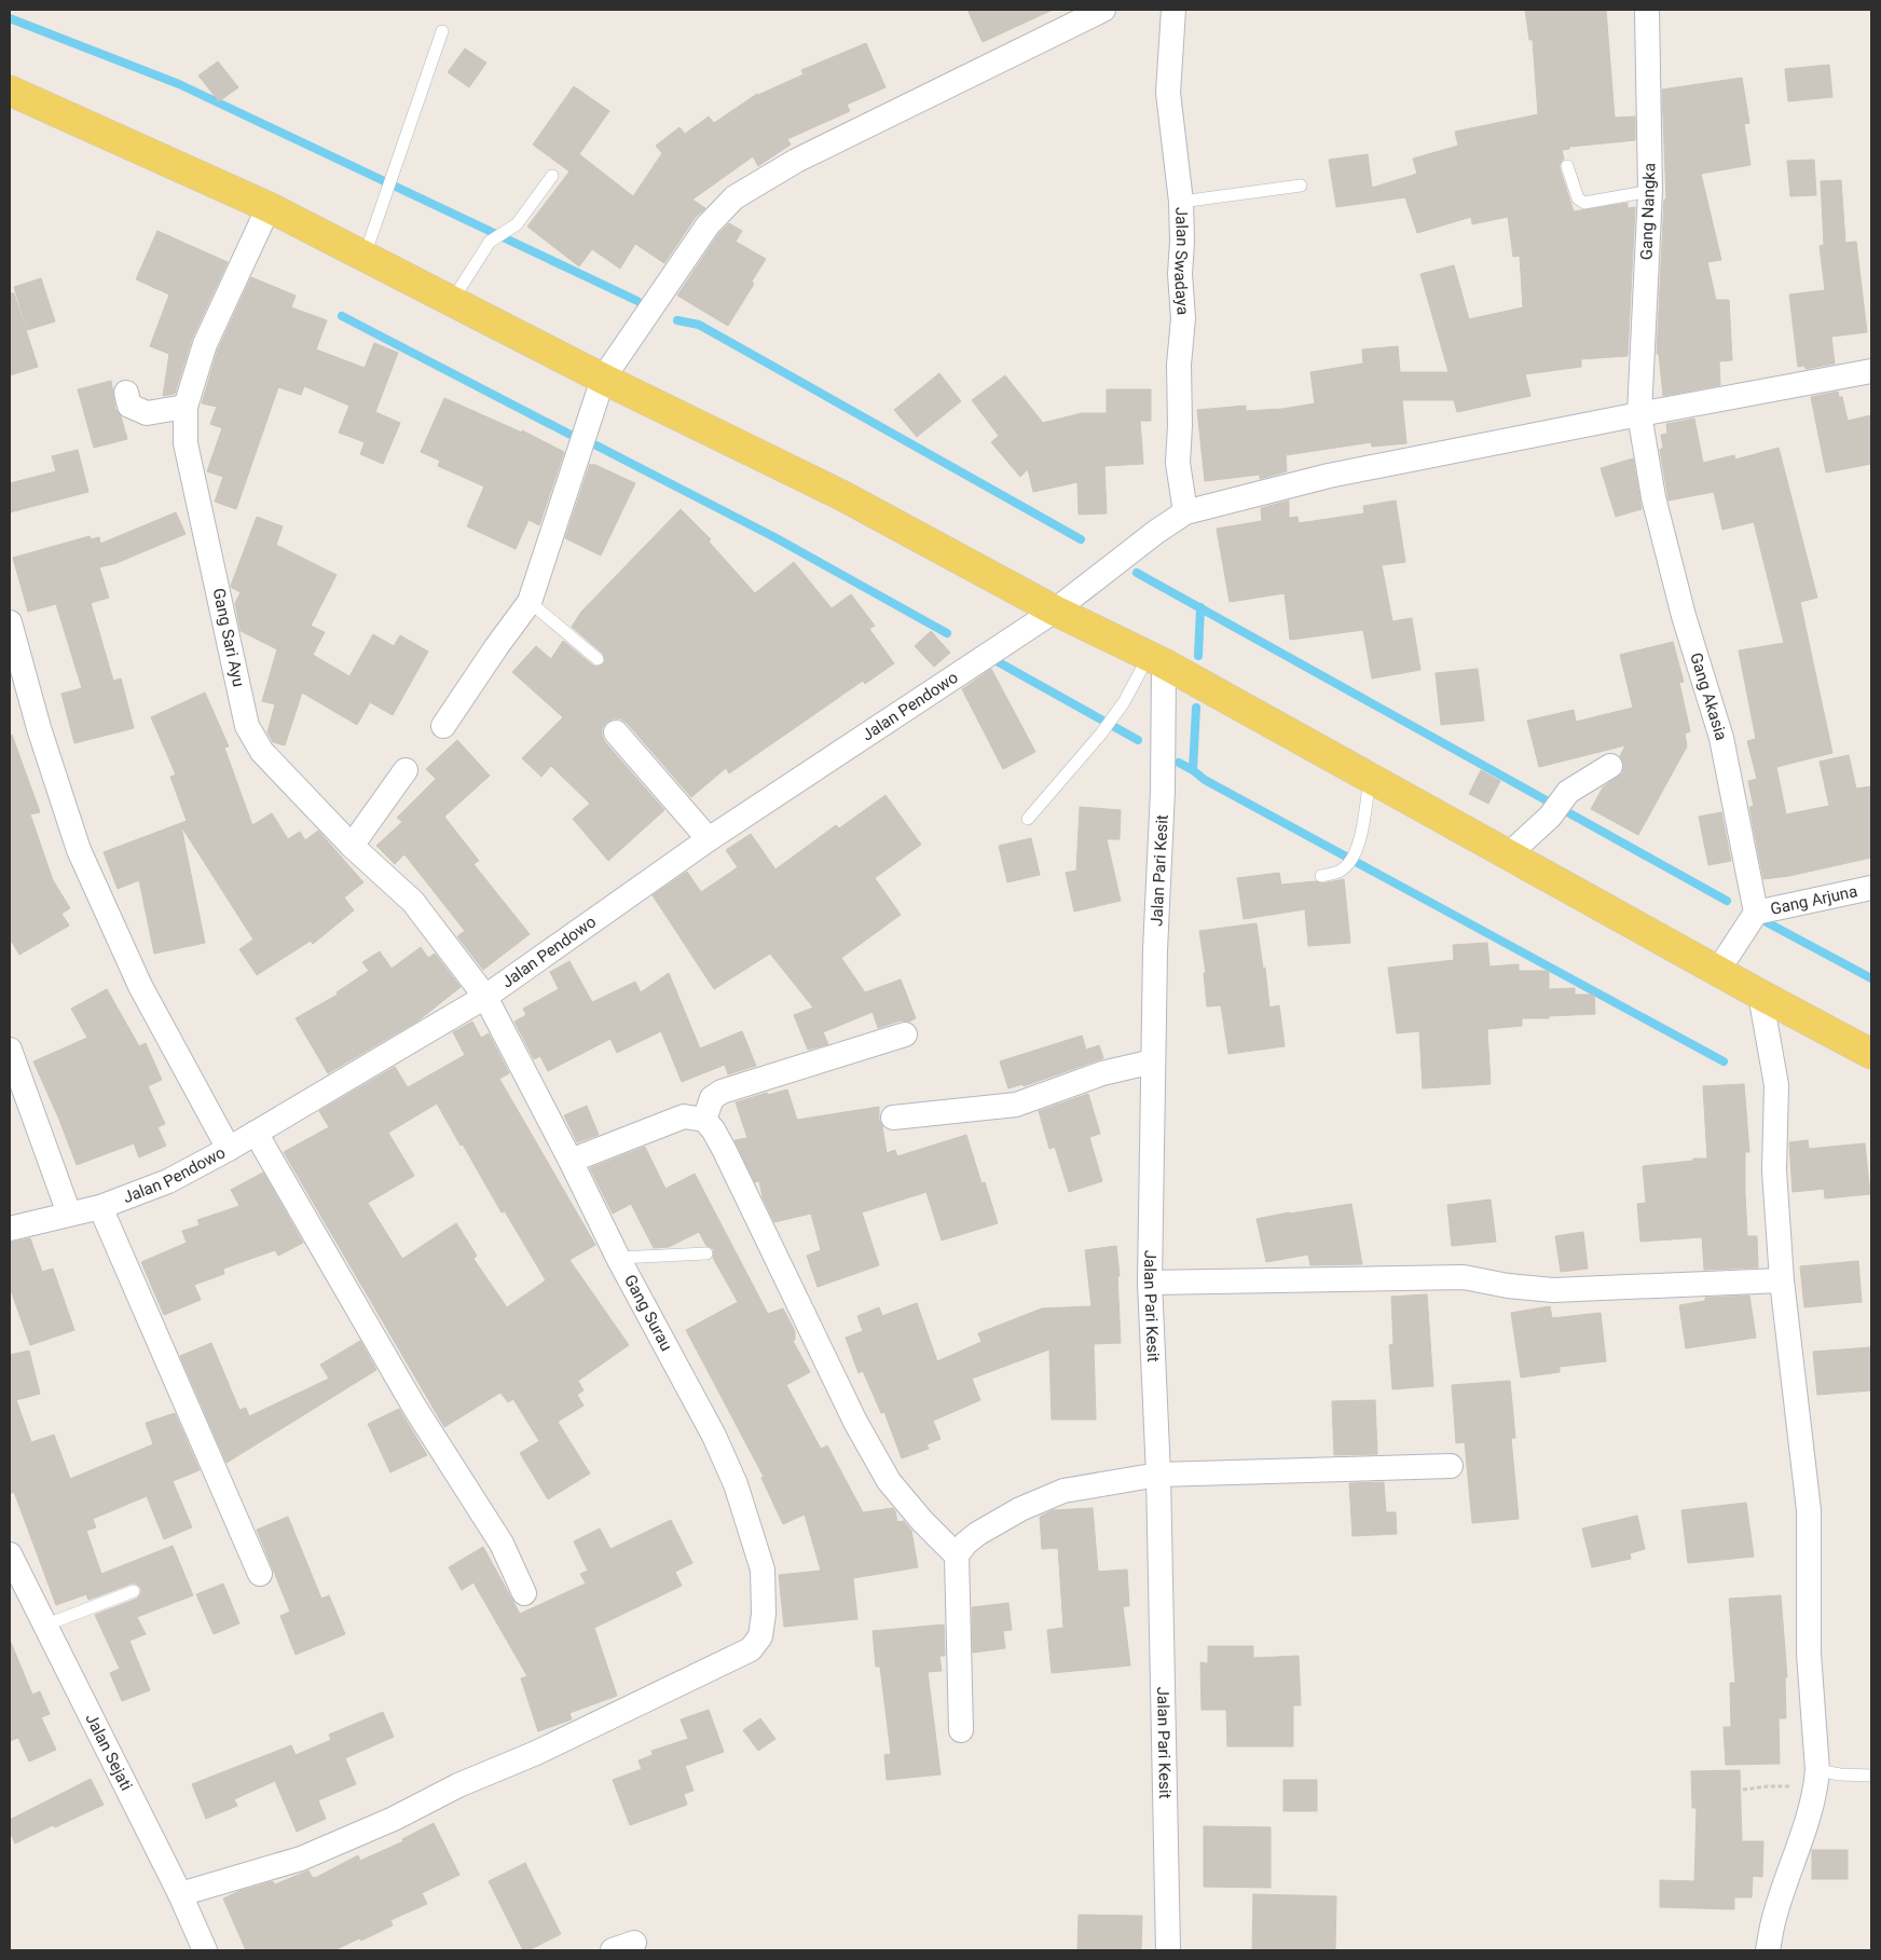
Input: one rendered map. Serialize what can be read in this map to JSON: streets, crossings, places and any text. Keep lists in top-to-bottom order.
{
  "streets": {
    "street": [
      "Gang Nangka",
      "Jalan Swadaya",
      "Gang Sari Ayu",
      "Gang Akasia",
      "Jalan Pendowo",
      "Jalan Pari Kesit",
      "Gang Arjuna",
      "Gang Surau",
      "Jalan Sejati"
    ]
  },
  "crossings": [
    ["Gang Nangka", "Gang Akasia"],
    ["Gang Nangka", "Jalan Pendowo"],
    ["Jalan Swadaya", "Jalan Pendowo"],
    ["Gang Sari Ayu", "Jalan Pendowo"],
    ["Gang Sari Ayu", "Gang Surau"],
    ["Gang Akasia", "Jalan Pendowo"],
    ["Gang Akasia", "Gang Arjuna"],
    ["Jalan Pendowo", "Gang Surau"],
    ["Gang Surau", "Jalan Sejati"]
  ]
}
